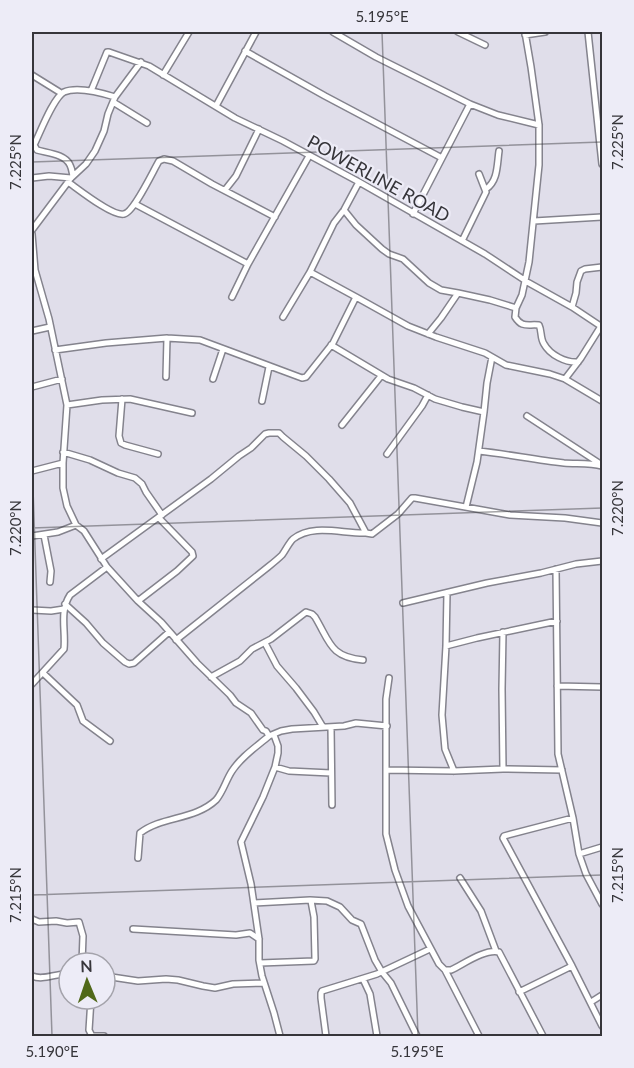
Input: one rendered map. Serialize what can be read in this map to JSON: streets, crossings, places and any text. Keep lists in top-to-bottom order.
{
  "streets": {
    "street": ["POWERLINE ROAD"]
  },
  "north": "top",
  "coordinates": [
    "5.195°E",
    "7.225°N",
    "7.220°N",
    "7.215°N",
    "5.190°E"
  ]
}
